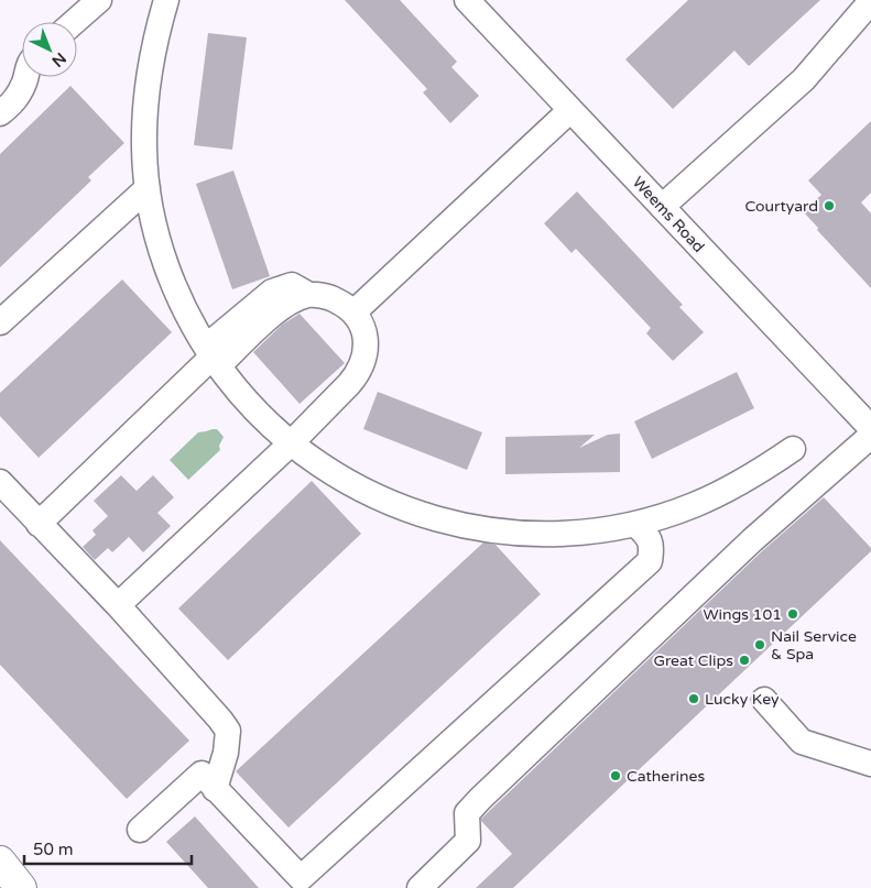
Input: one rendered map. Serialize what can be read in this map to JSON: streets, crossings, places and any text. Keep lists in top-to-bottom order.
{
  "streets": {
    "street": ["Weems Road"]
  },
  "places": [
    "Courtyard",
    "Wings 101",
    "Nail Service & Spa",
    "Great Clips",
    "Lucky Key",
    "Catherines"
  ],
  "scale_bar": "50 m",
  "north": "bottom right"
}
